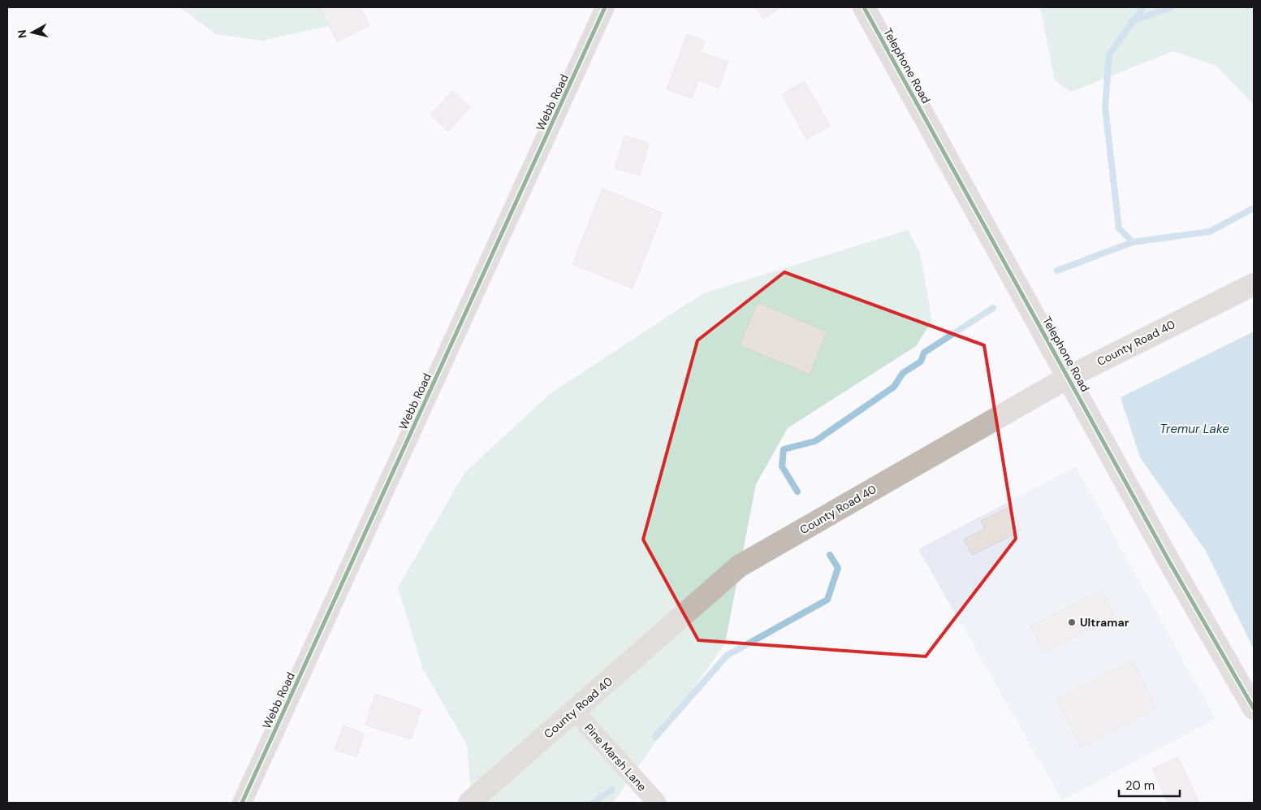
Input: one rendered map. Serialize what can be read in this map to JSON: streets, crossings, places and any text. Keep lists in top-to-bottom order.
{
  "streets": {
    "main road": ["County Road 40"],
    "street": ["Telephone Road", "Webb Road", "Pine Marsh Lane"]
  },
  "crossings": [
    ["Telephone Road", "County Road 40"],
    ["County Road 40", "Pine Marsh Lane"]
  ],
  "water": ["Tremur Lake"],
  "places": ["Ultramar"],
  "scale_bar": "20 m",
  "north": "left"
}
